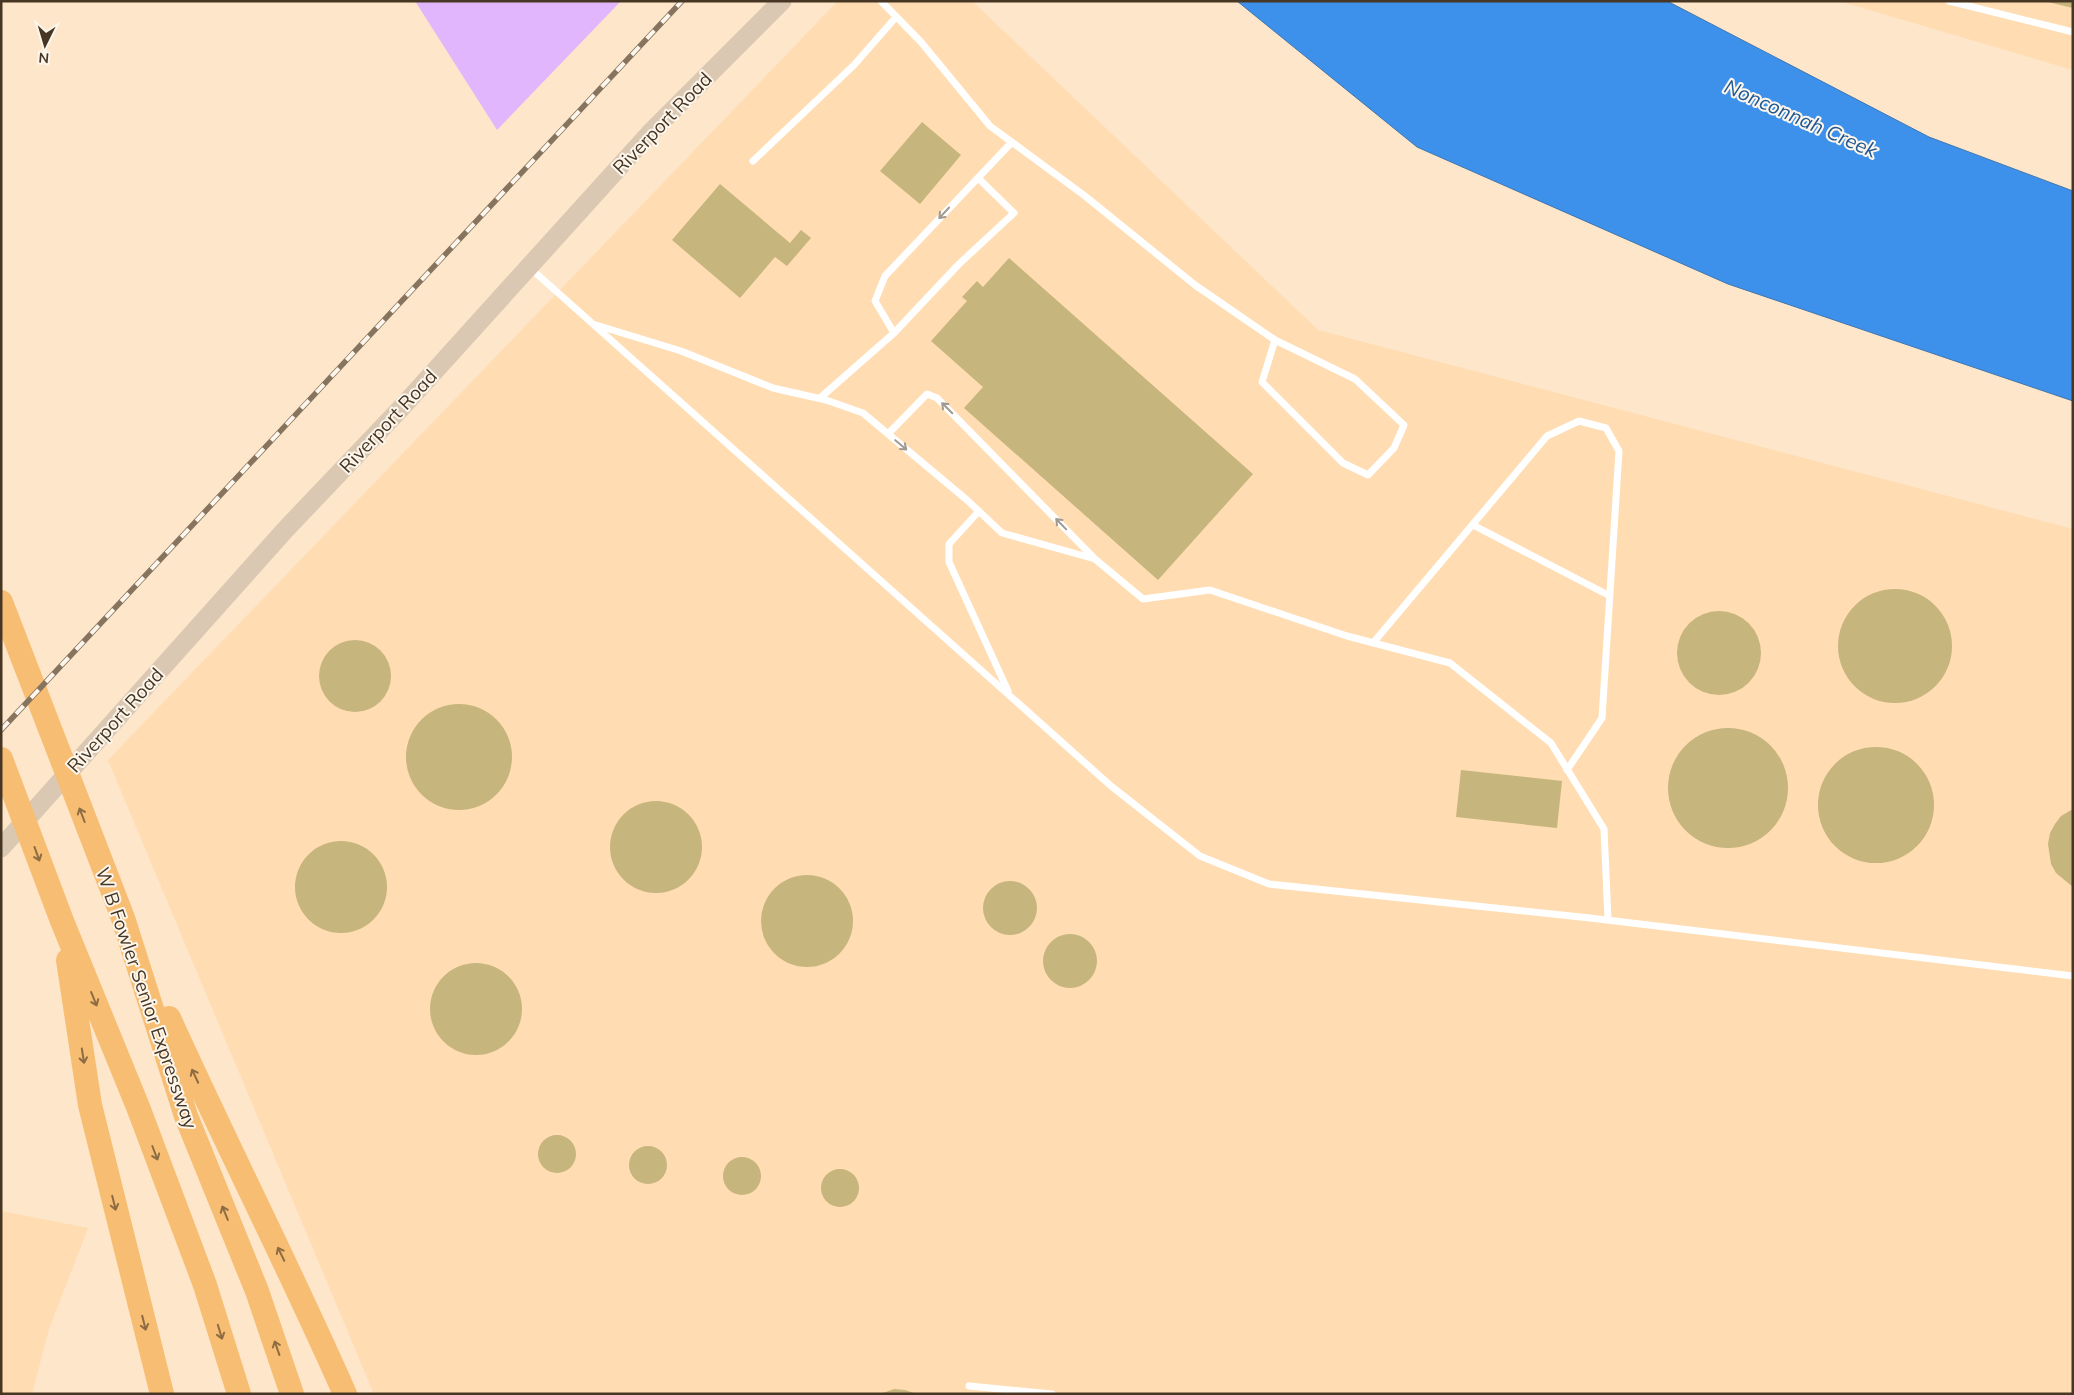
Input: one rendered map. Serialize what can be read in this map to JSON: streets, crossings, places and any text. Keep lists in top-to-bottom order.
{
  "streets": {
    "highway": ["W B Fowler Senior Expressway"],
    "main road": ["Riverport Road"]
  },
  "water": ["Nonconnah Creek"],
  "north": "bottom"
}
